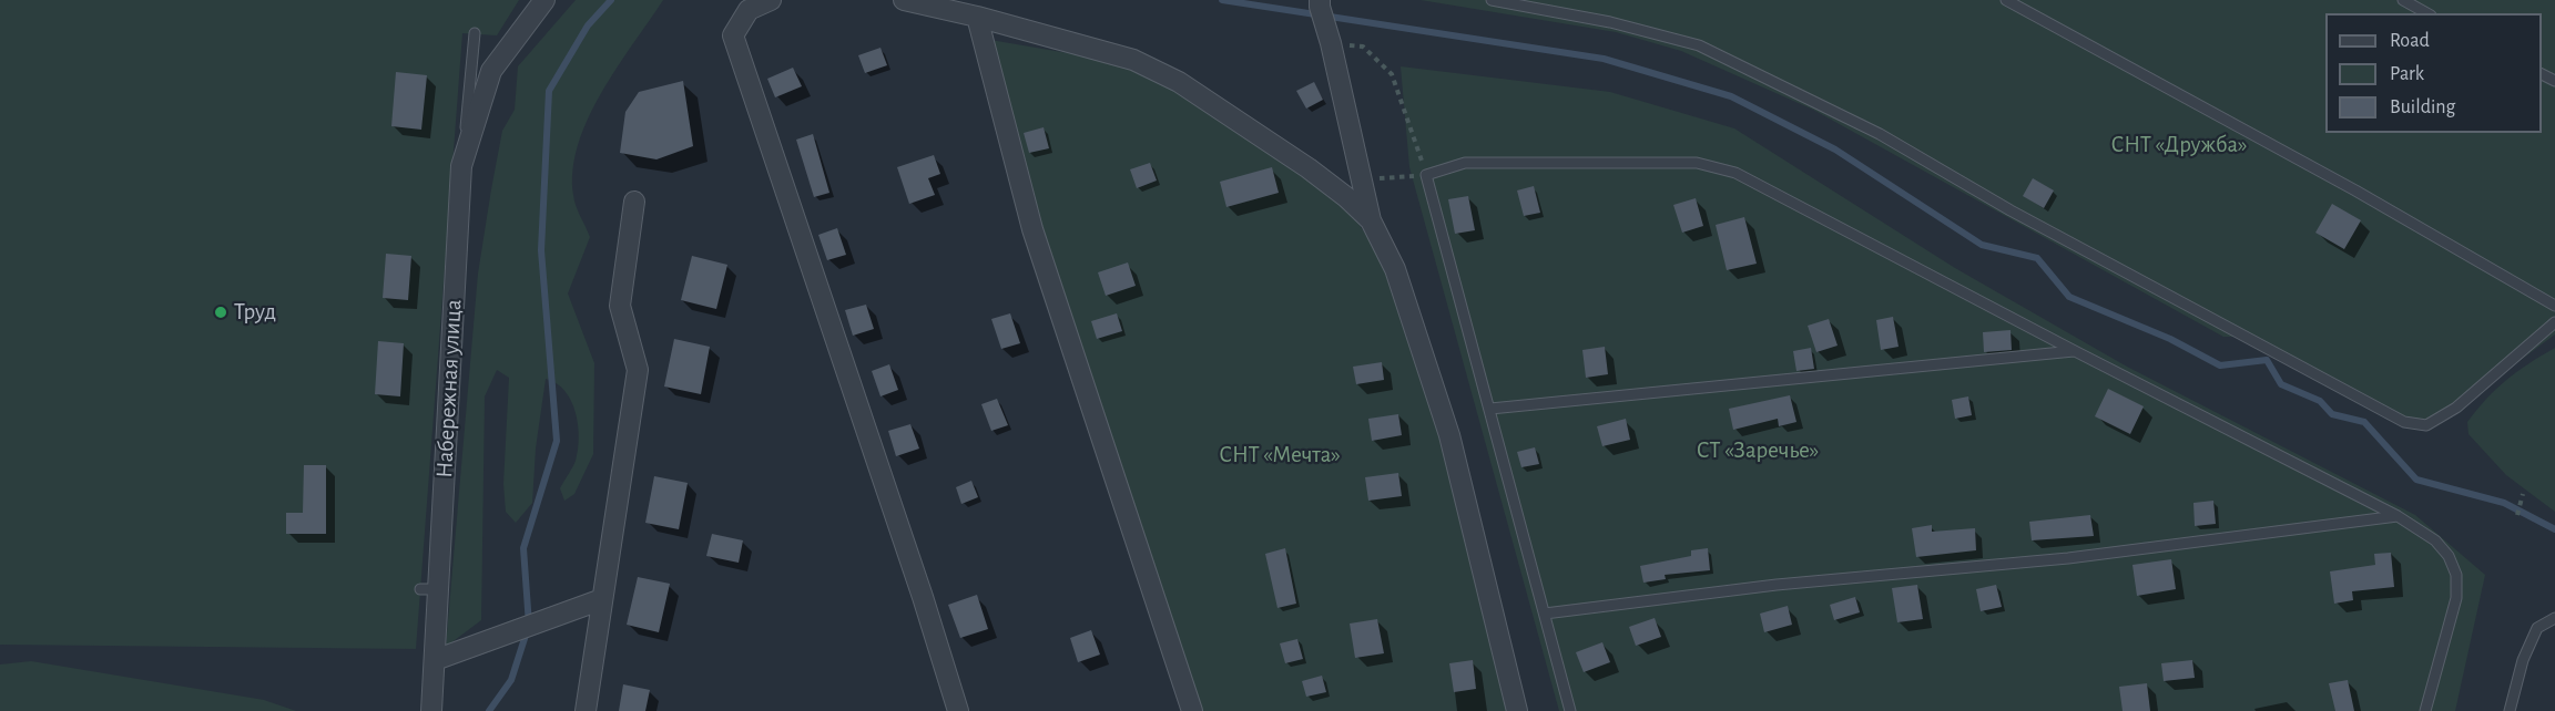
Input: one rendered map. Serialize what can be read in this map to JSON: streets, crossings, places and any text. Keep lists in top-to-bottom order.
{
  "streets": {
    "street": ["Набережная улица"]
  },
  "parks": ["СНТ «Дружба»", "СТ «Заречье»", "СНТ «Мечта»"],
  "places": ["Труд"],
  "legend": ["Road", "Park", "Building"]
}
